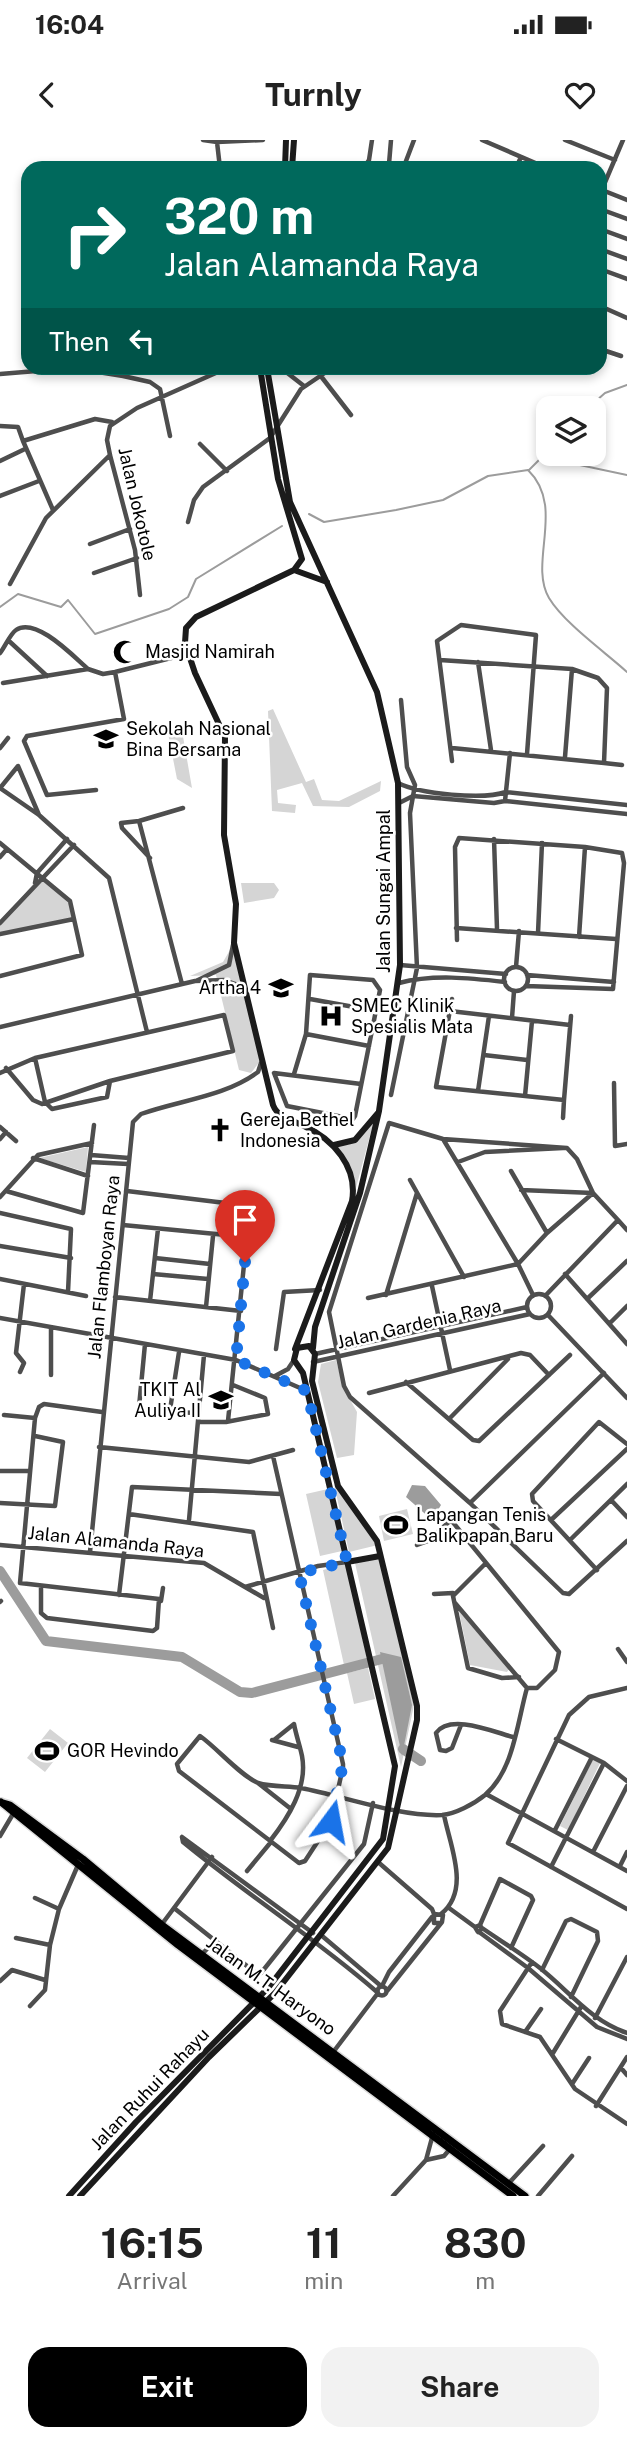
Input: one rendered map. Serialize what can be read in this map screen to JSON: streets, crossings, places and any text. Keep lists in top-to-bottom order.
{
  "streets": {
    "main road": ["Jalan Sungai Ampal", "Jalan M.T. Haryono", "Jalan Ruhui Rahayu"],
    "street": [
      "Jalan Jokotole",
      "Jalan Flamboyan Raya",
      "Jalan Gardenia Raya",
      "Jalan Alamanda Raya"
    ]
  },
  "crossings": [
    ["Jalan Sungai Ampal", "Jalan Gardenia Raya"],
    ["Jalan Flamboyan Raya", "Jalan Alamanda Raya"],
    ["Jalan M.T. Haryono", "Jalan Ruhui Rahayu"]
  ],
  "places": {
    "mosque": ["Masjid Namirah"],
    "school or university": ["Sekolah Nasional Bina Bersama", "Artha 4", "TKIT Al Auliya II"],
    "hospital": ["SMEC Klinik Spesialis Mata"],
    "church": ["Gereja Bethel Indonesia"],
    "sports": ["Lapangan Tenis Balikpapan Baru", "GOR Hevindo"]
  },
  "page": {
    "status": "16:04",
    "header": "Turnly",
    "turn": ["320 m", "Jalan Alamanda Raya"],
    "then": "Then",
    "eta": [
      "16:15",
      "Arrival",
      "11",
      "min",
      "830",
      "m"
    ],
    "buttons": ["Exit", "Share"]
  }
}
